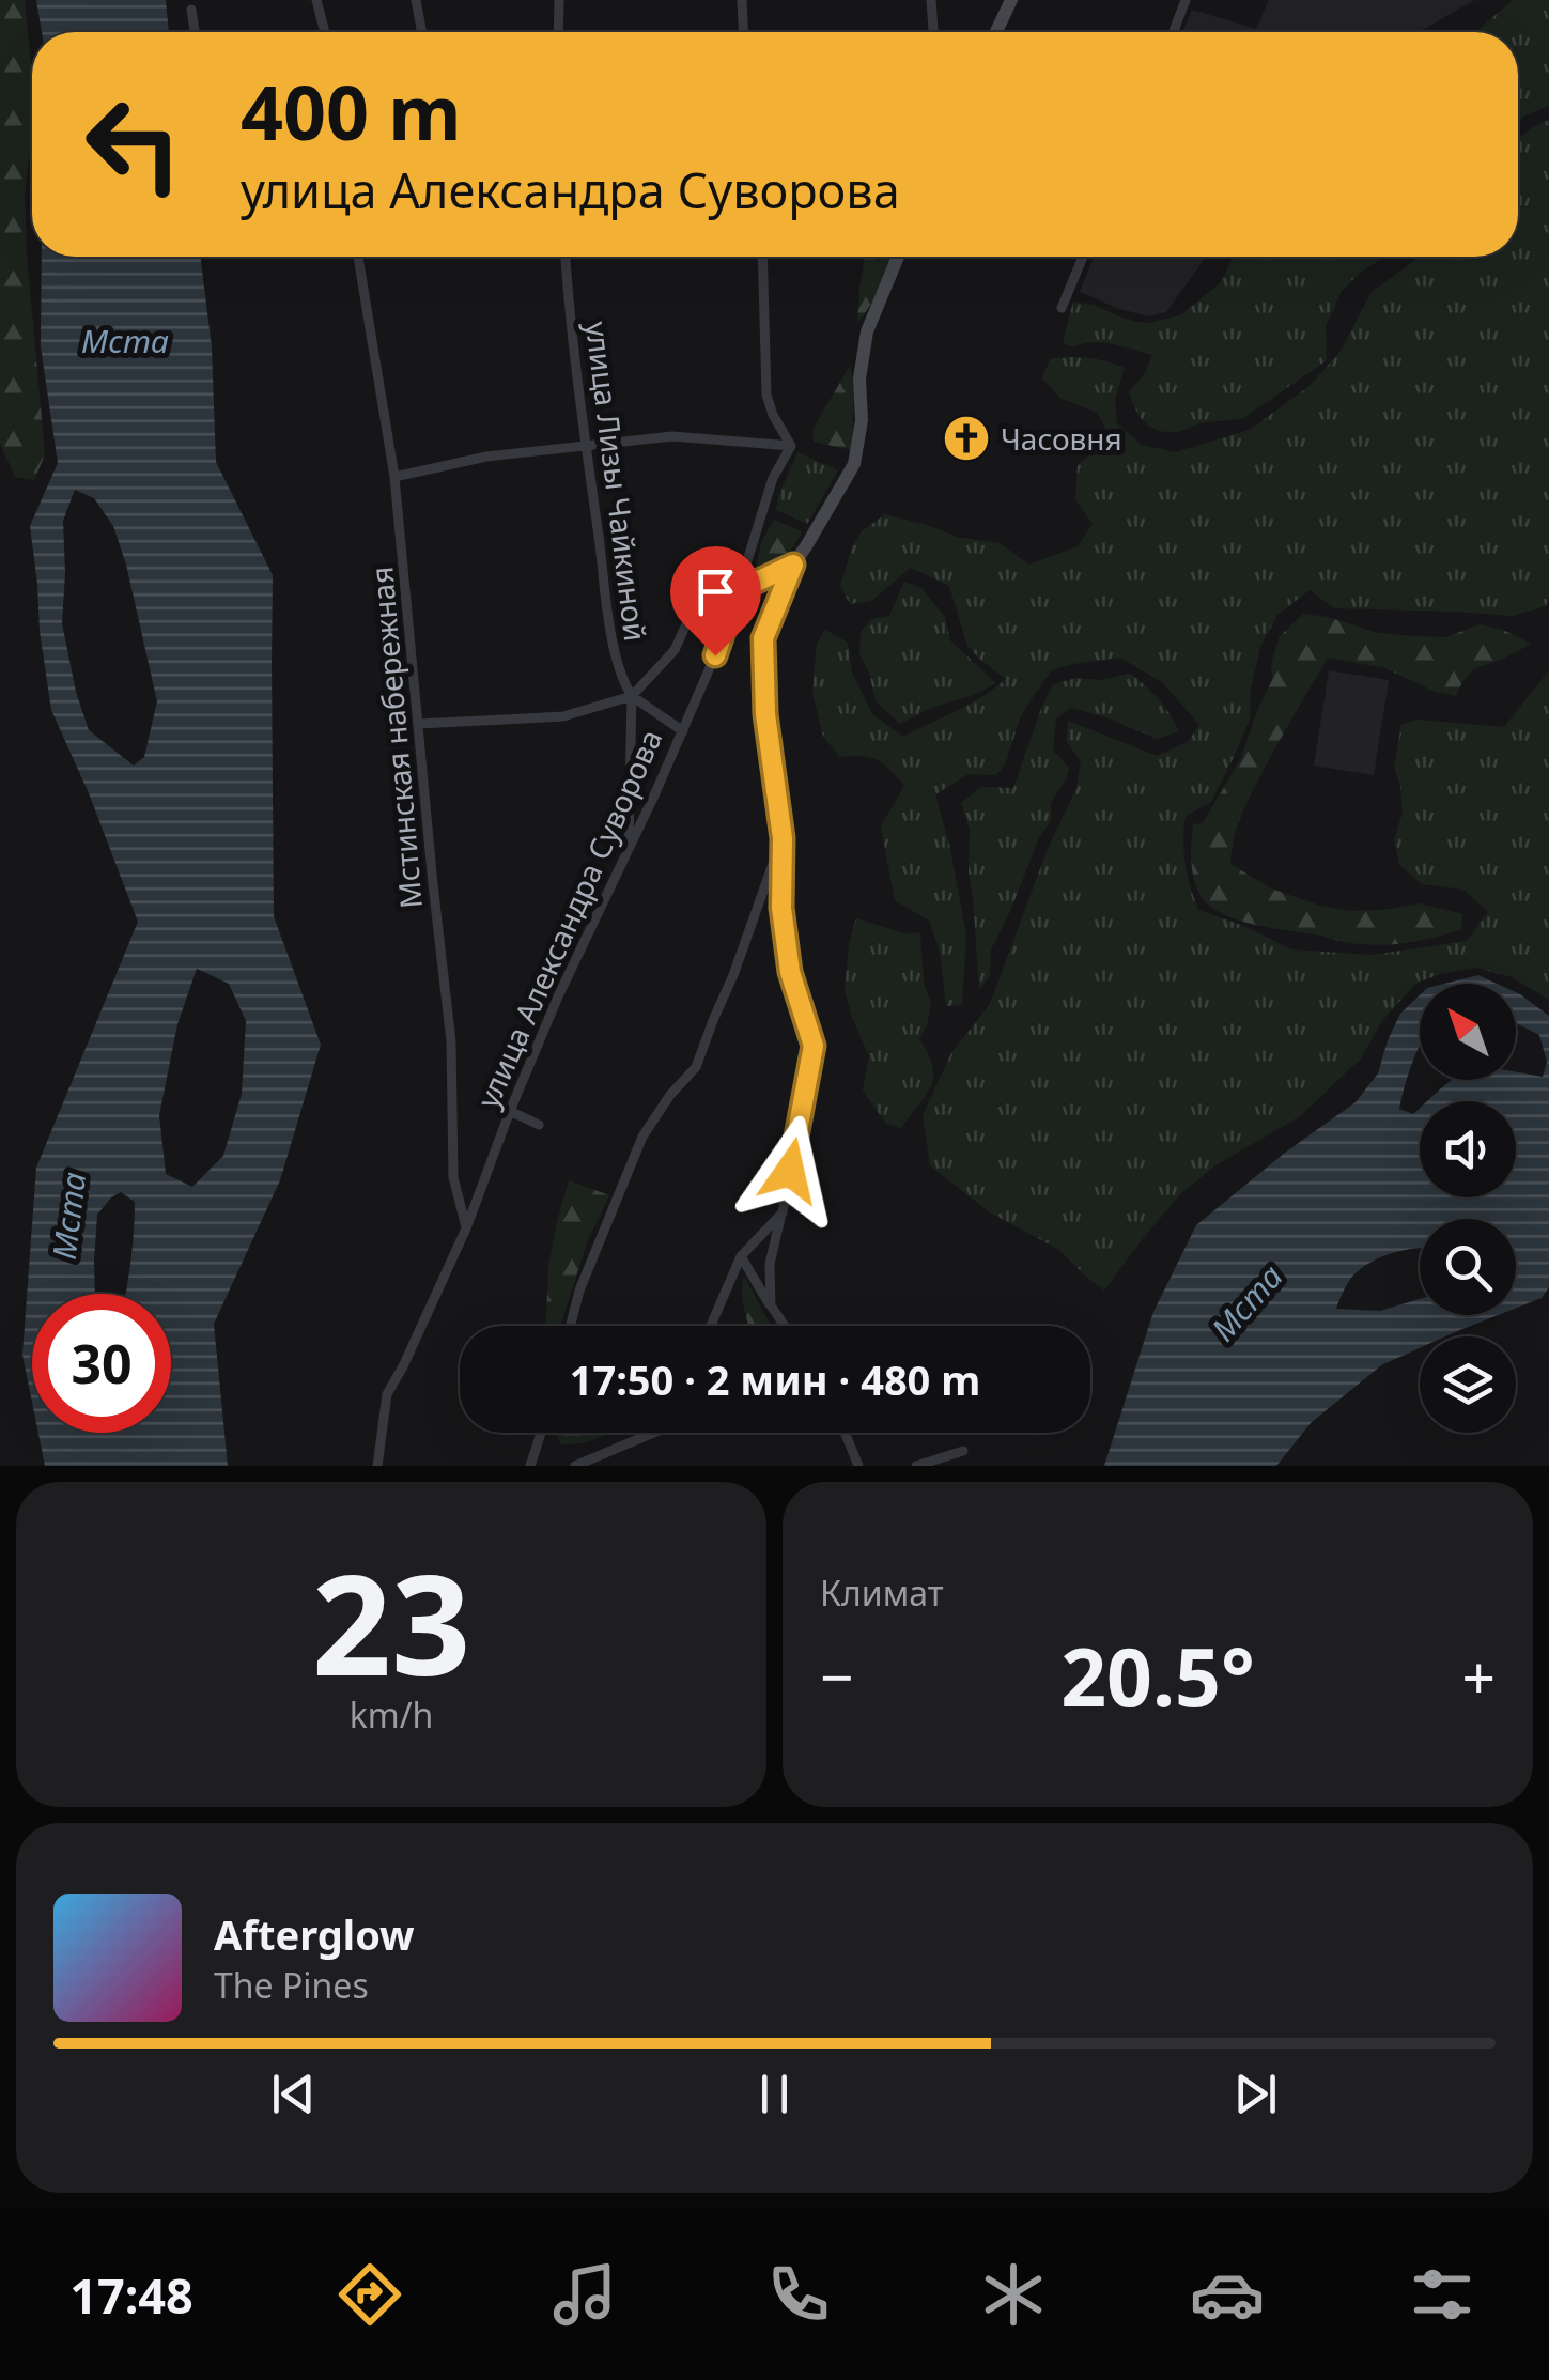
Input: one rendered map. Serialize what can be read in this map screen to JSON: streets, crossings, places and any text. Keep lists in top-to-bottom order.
{
  "streets": {
    "street": ["улица Лизы Чайкиной", "Мстинская набережная", "улица Александра Суворова"]
  },
  "crossings": [
    ["улица Лизы Чайкиной", "улица Александра Суворова"],
    ["Мстинская набережная", "улица Александра Суворова"]
  ],
  "water": ["Мста"],
  "places": {
    "church": ["Часовня"]
  },
  "north": "top left",
  "page": {
    "turn": ["400 m", "улица Александра Суворова"],
    "limit": "30",
    "trip": "17:50 · 2 мин · 480 m",
    "tile": [
      ["23", "km/h"],
      "Климат"
    ],
    "heat": ["−", "20.5°", "+"],
    "song": ["Afterglow", "The Pines"],
    "tabs": "17:48"
  }
}
